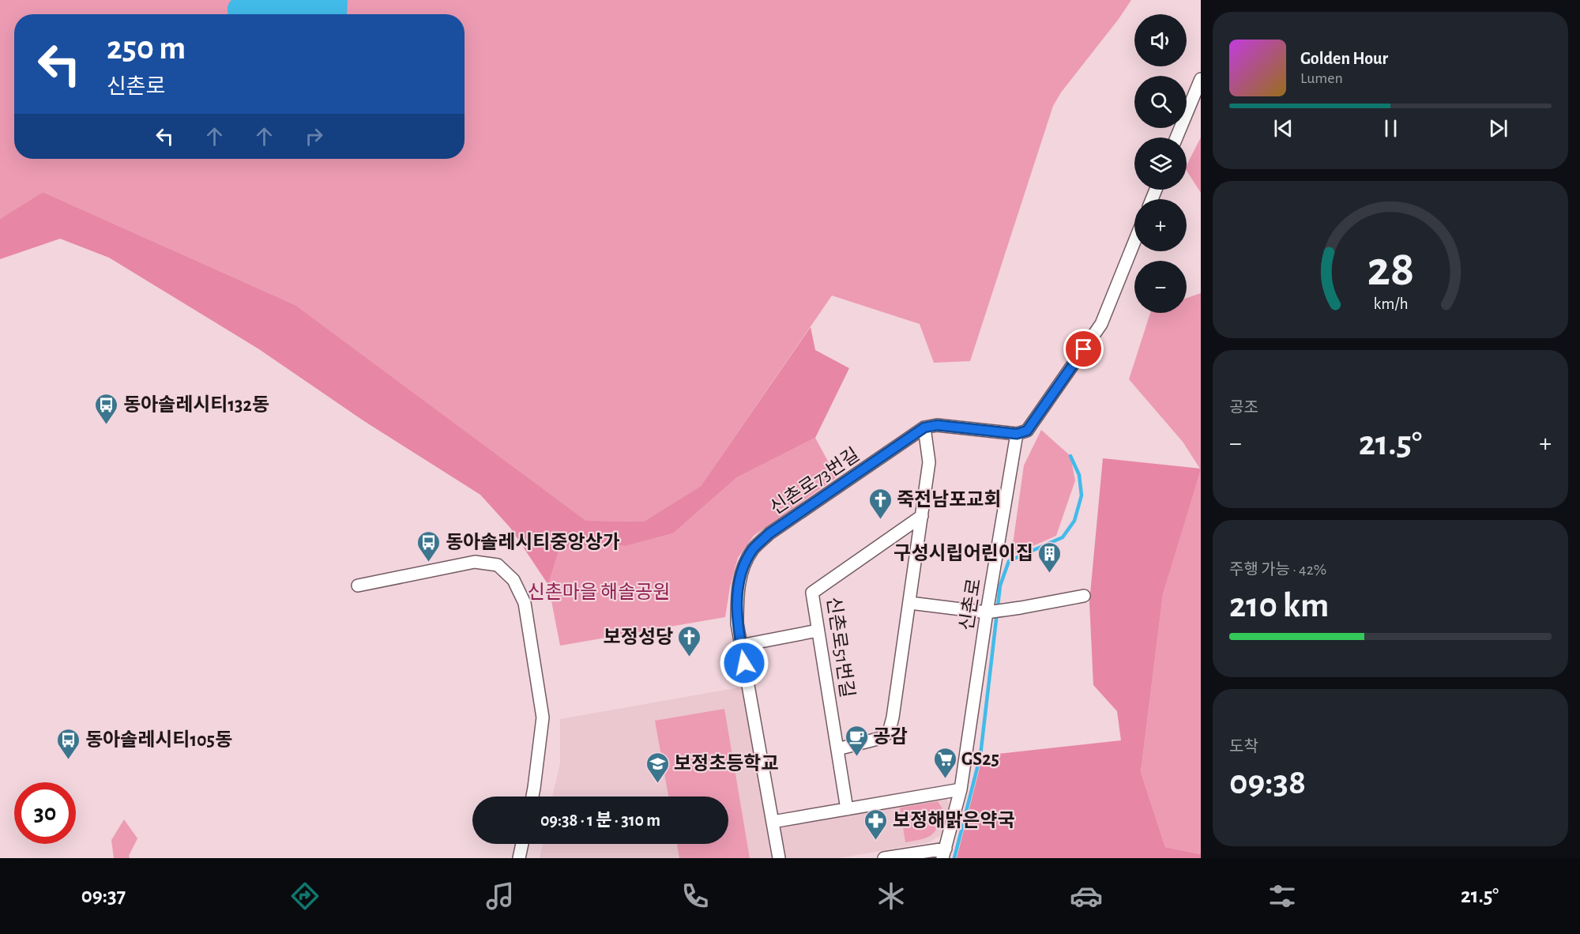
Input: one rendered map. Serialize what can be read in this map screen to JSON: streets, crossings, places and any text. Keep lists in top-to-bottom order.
{
  "streets": {
    "street": ["신촌로73번길", "신촌로", "신촌로51번길"]
  },
  "parks": ["신촌마을 해솔공원"],
  "places": {
    "bus stop": ["동아솔레시티132동", "동아솔레시티중앙상가", "동아솔레시티105동"],
    "church": ["죽전남포교회", "보정성당"],
    "building": ["구성시립어린이집"],
    "cafe": ["공감"],
    "supermarket": ["GS25"],
    "school or university": ["보정초등학교"],
    "pharmacy": ["보정해맑은약국"]
  },
  "page": {
    "map_buttons": ["+", "−"],
    "turn": ["250 m", "신촌로"],
    "song": ["Golden Hour", "Lumen"],
    "tile": [
      "공조",
      ["주행 가능 · 42%", "210 km"],
      ["도착", "09:38"]
    ],
    "heat": ["−", "21.5°", "+"],
    "limit": "30",
    "trip": "09:38 · 1 분 · 310 m",
    "tabs": ["09:37", "21.5°"],
    "gauge": ["28", "km/h"]
  }
}
